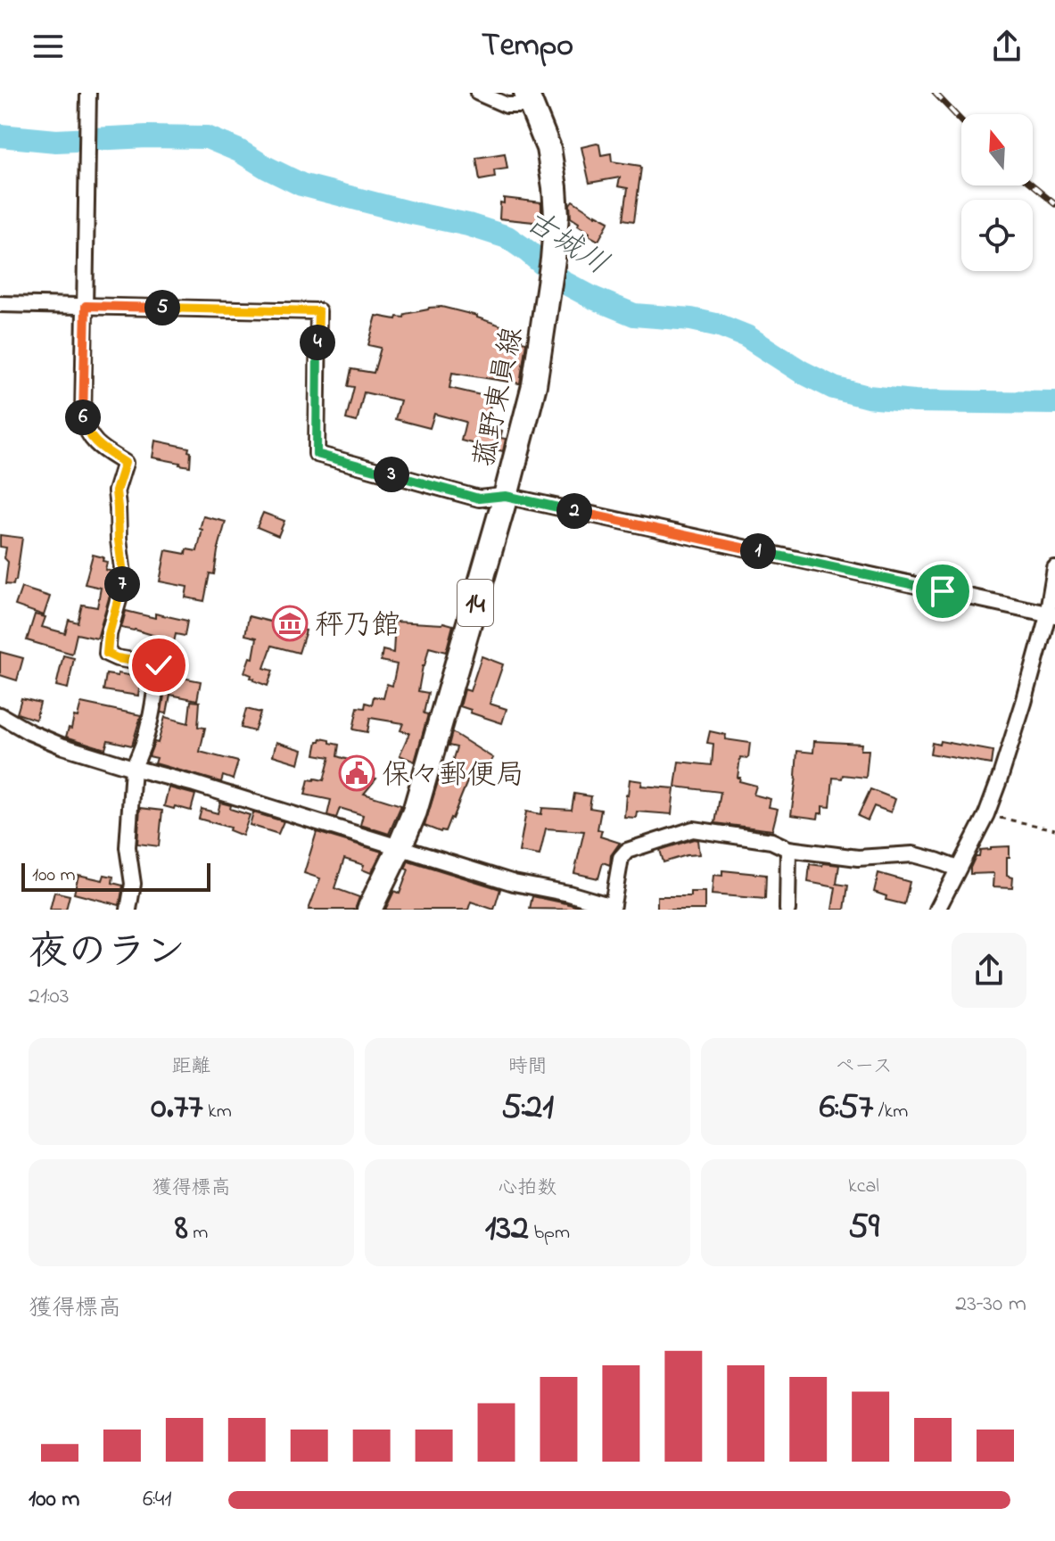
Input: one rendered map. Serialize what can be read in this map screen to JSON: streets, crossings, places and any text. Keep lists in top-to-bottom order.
{
  "streets": {
    "main road": ["菰野東員線", "14"]
  },
  "water": ["古城川"],
  "places": {
    "museum": ["秤乃館"],
    "public building": ["保々郵便局"]
  },
  "scale_bar": "100 m",
  "north": "top",
  "page": {
    "header": "Tempo",
    "pins": [
      "5",
      "4",
      "6",
      "3",
      "2",
      "1",
      "7"
    ],
    "scale": "100 m",
    "heading": ["夜のラン", "21:03"],
    "stats": [
      ["距離", "0.77 km"],
      ["時間", "5:21"],
      ["ペース", "6:57 /km"],
      ["獲得標高", "8 m"],
      ["心拍数", "132 bpm"],
      ["kcal", "59"]
    ],
    "chart": ["獲得標高", "23–30 m"],
    "list": [
      {
        "name": "100 m",
        "note": "6:41"
      }
    ]
  }
}
